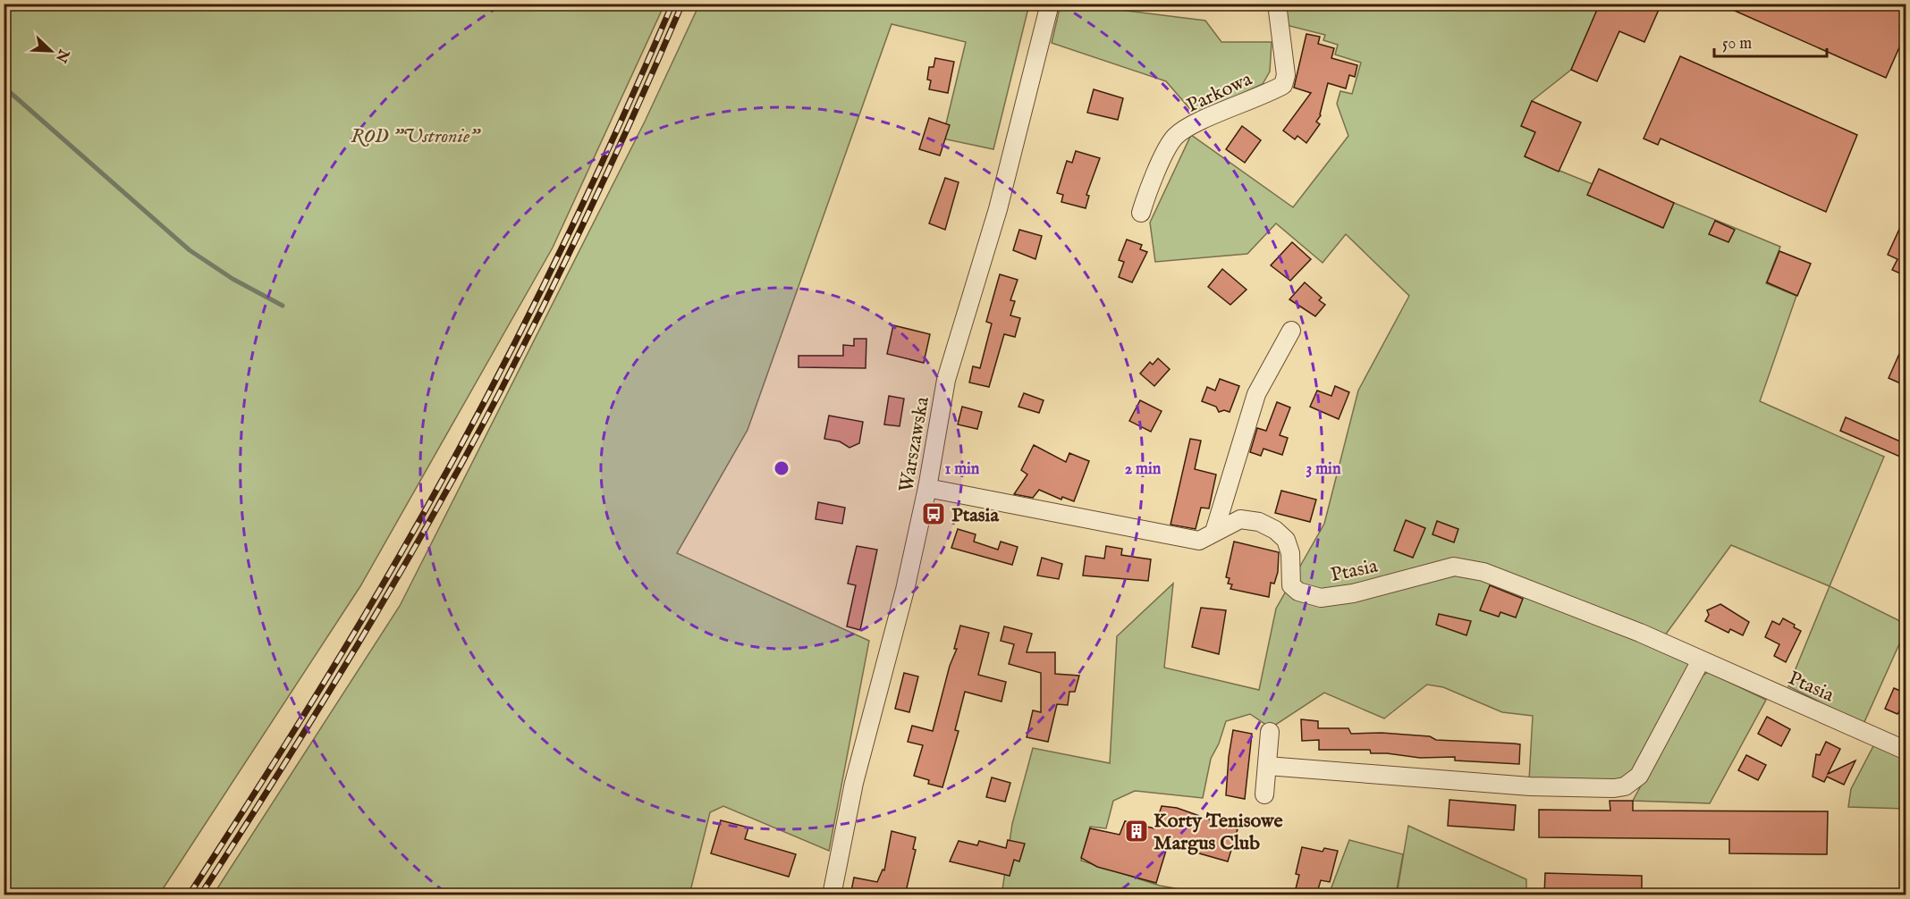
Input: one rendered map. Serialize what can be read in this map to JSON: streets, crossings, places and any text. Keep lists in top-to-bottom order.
{
  "streets": {
    "street": ["Parkowa", "Warszawska", "Ptasia"]
  },
  "crossings": [
    ["Warszawska", "Ptasia"]
  ],
  "parks": ["ROD \"Ustronie\""],
  "places": {
    "bus stop": ["Ptasia"],
    "building": ["Korty Tenisowe Margus Club"]
  },
  "scale_bar": "50 m",
  "north": "bottom right",
  "rings": ["1 min", "2 min", "3 min"]
}
